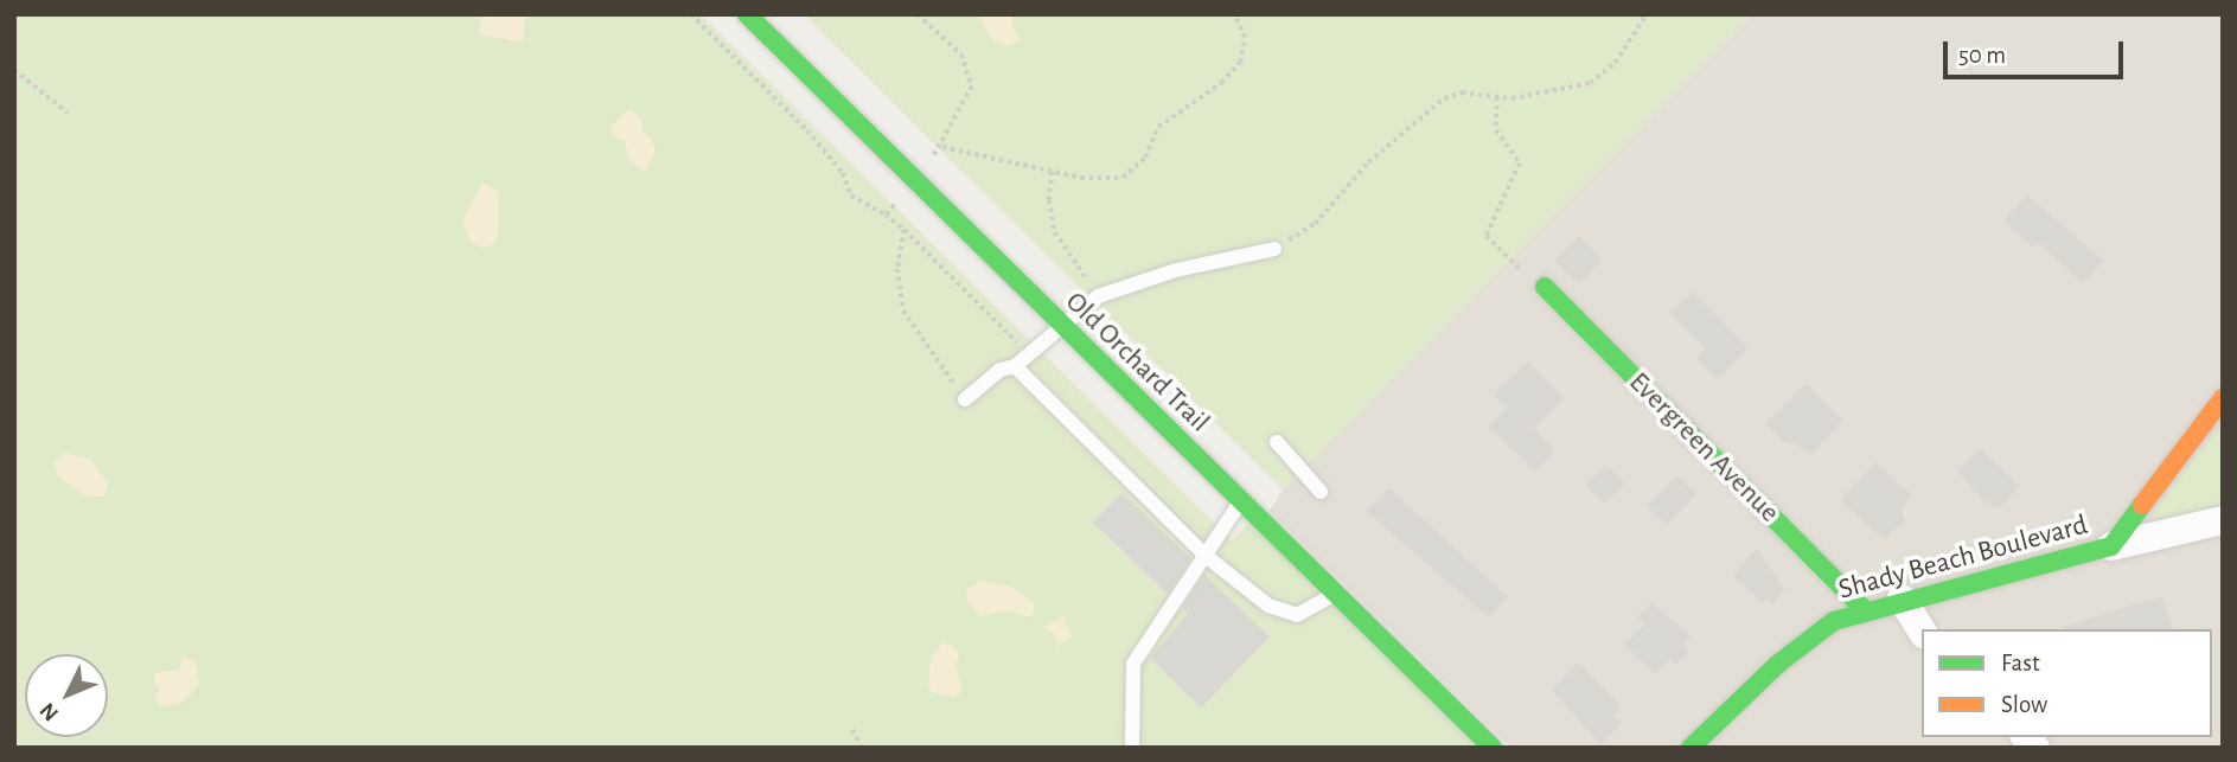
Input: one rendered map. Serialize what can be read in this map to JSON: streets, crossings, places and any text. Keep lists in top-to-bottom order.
{
  "streets": {
    "street": ["Old Orchard Trail", "Evergreen Avenue", "Shady Beach Boulevard"]
  },
  "crossings": [
    ["Evergreen Avenue", "Shady Beach Boulevard"]
  ],
  "legend": ["Fast", "Slow"],
  "scale_bar": "50 m",
  "north": "bottom left"
}
